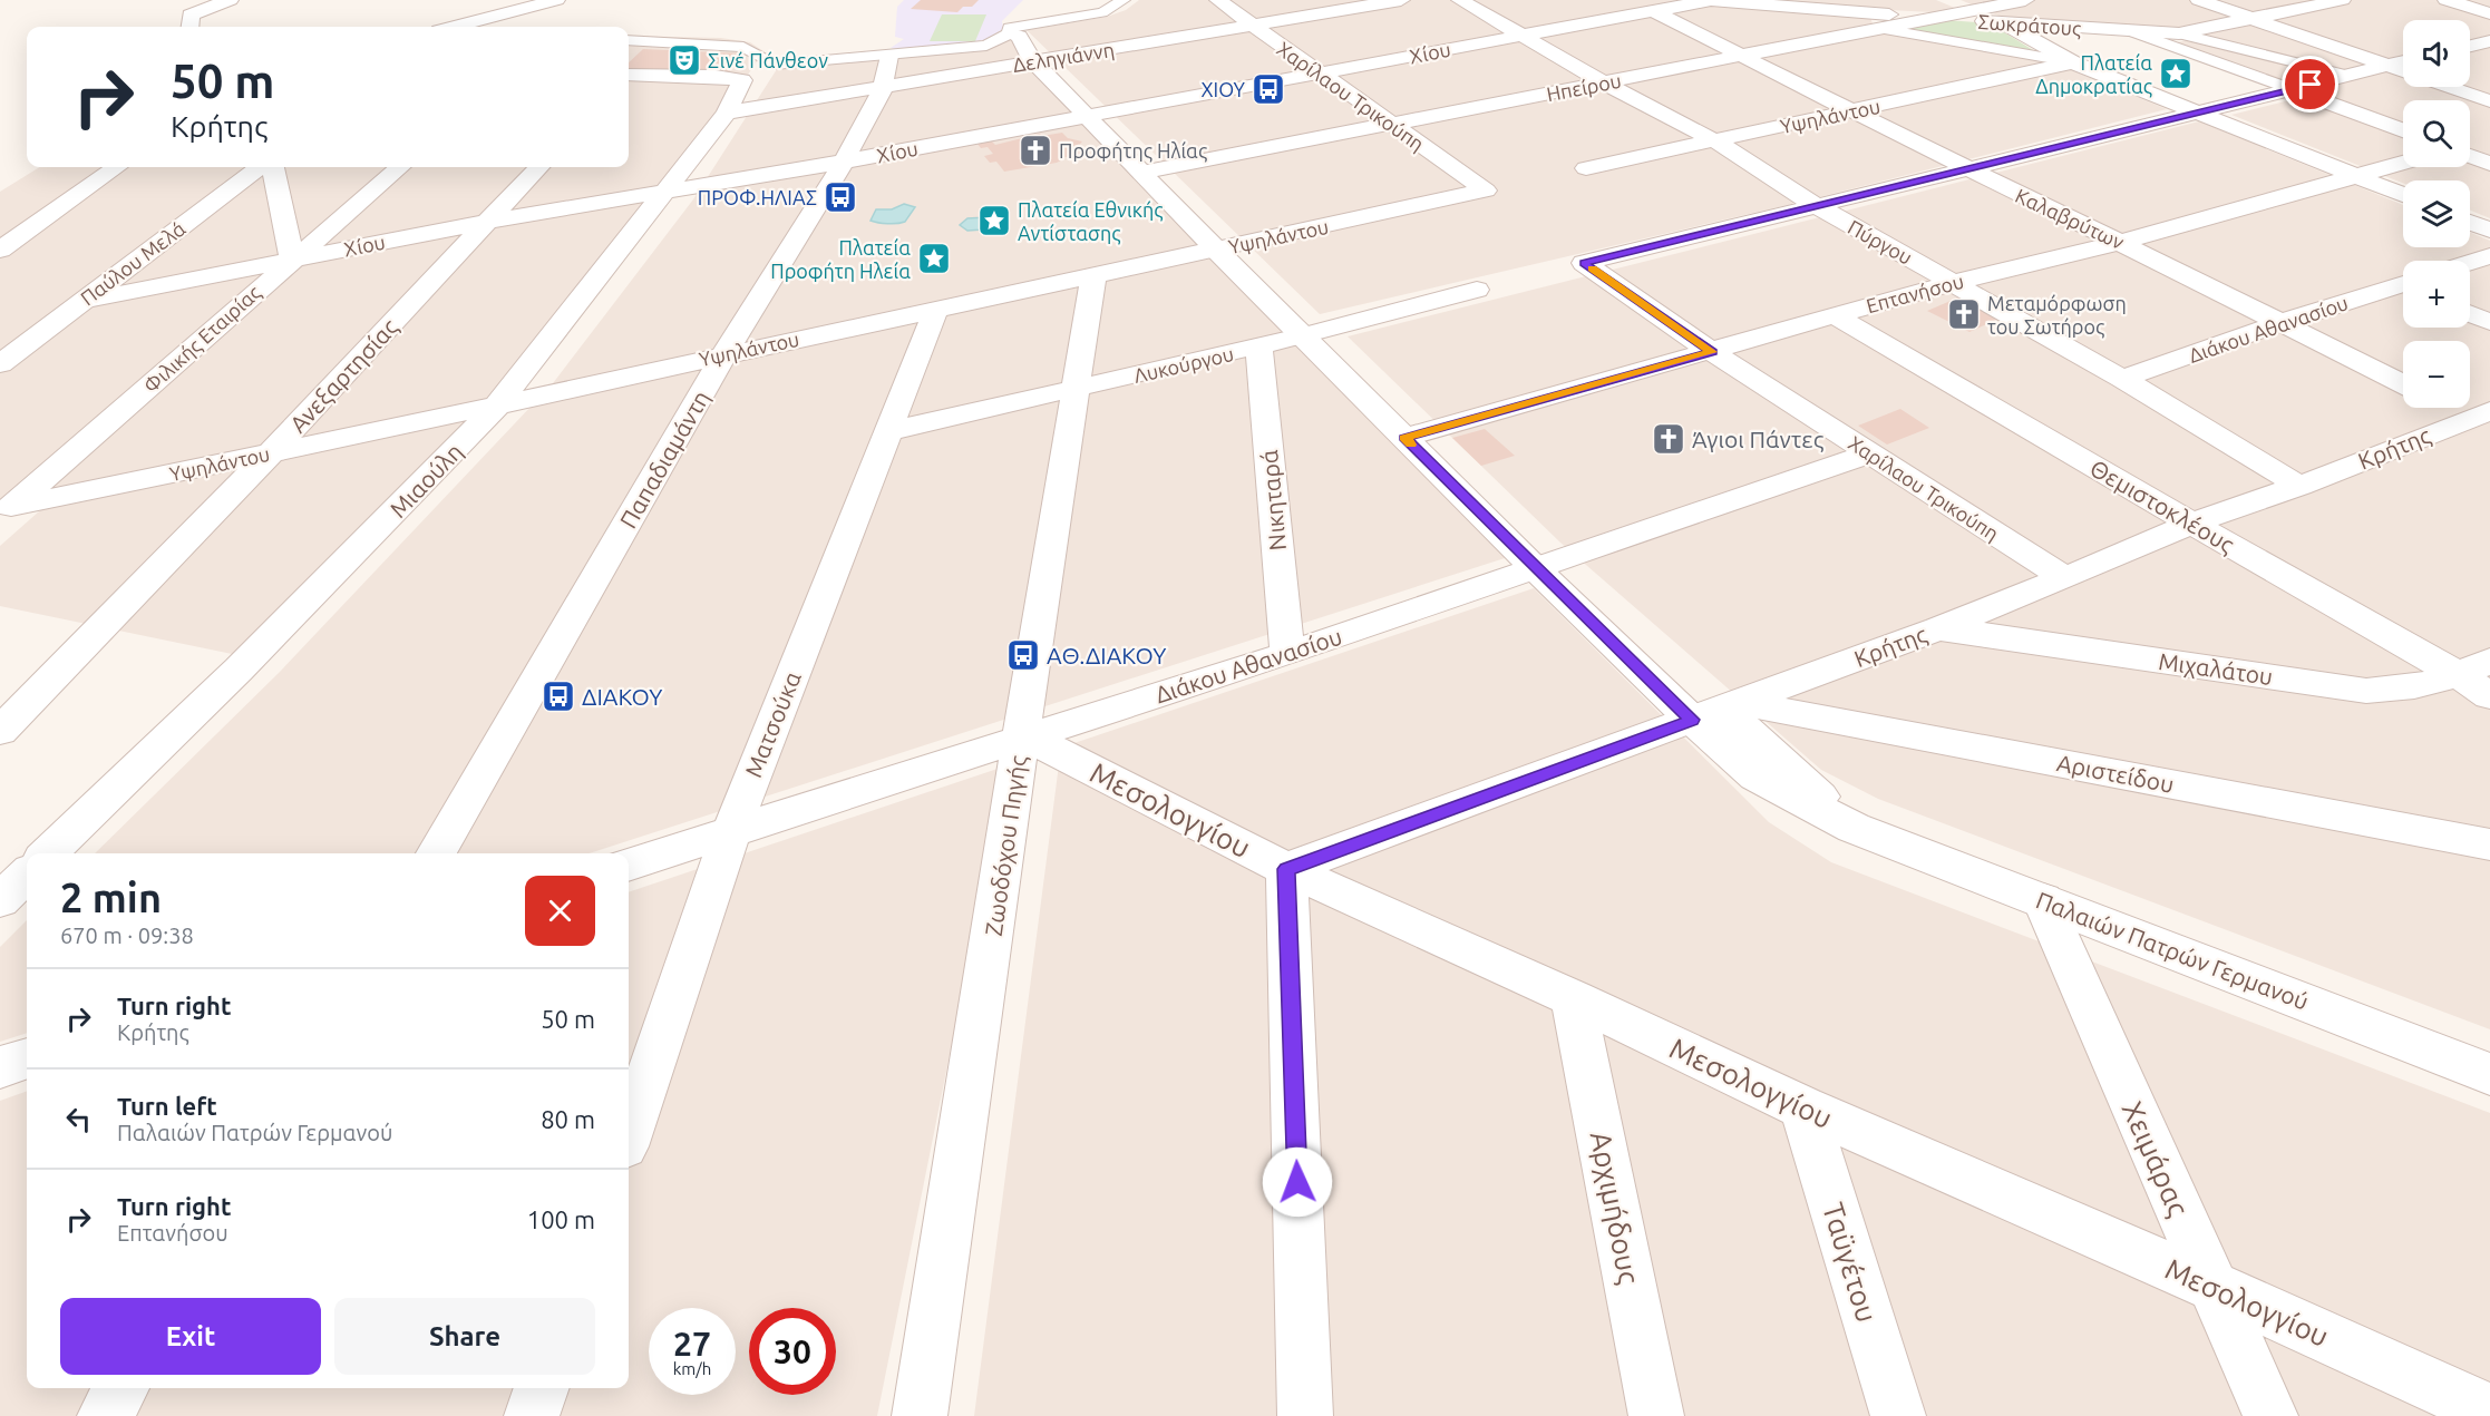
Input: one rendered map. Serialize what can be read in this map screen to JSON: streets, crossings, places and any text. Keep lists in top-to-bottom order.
{
  "streets": {
    "street": [
      "Σωκράτους",
      "Χίου",
      "Δεληγιάννη",
      "Ηπείρου",
      "Χαρίλαου Τρικούπη",
      "Υψηλάντου",
      "Καλαβρύτων",
      "Πύργου",
      "Παύλου Μελά",
      "Επτανήσου",
      "Διάκου Αθανασίου",
      "Φιλικής Εταιρίας",
      "Λυκούργου",
      "Ανεξαρτησίας",
      "Κρήτης",
      "Παπαδιαμάντη",
      "Μιαούλη",
      "Νικηταρά",
      "Θεμιστοκλέους",
      "Μιχαλάτου",
      "Ματσούκα",
      "Αριστείδου",
      "Μεσολογγίου",
      "Ζωοδόχου Πηγής",
      "Παλαιών Πατρών Γερμανού",
      "Χειμάρας",
      "Αρχιμήδους",
      "Ταϋγέτου"
    ]
  },
  "crossings": [
    ["Σωκράτους", "Χίου"],
    ["Σωκράτους", "Ηπείρου"],
    ["Χίου", "Χαρίλαου Τρικούπη"],
    ["Χίου", "Καλαβρύτων"],
    ["Χίου", "Πύργου"],
    ["Χίου", "Παύλου Μελά"],
    ["Χίου", "Φιλικής Εταιρίας"],
    ["Χίου", "Ανεξαρτησίας"],
    ["Χίου", "Παπαδιαμάντη"],
    ["Χίου", "Μιαούλη"],
    ["Χίου", "Παλαιών Πατρών Γερμανού"],
    ["Δεληγιάννη", "Χαρίλαου Τρικούπη"],
    ["Δεληγιάννη", "Παπαδιαμάντη"],
    ["Δεληγιάννη", "Μιαούλη"],
    ["Δεληγιάννη", "Παλαιών Πατρών Γερμανού"],
    ["Ηπείρου", "Χαρίλαου Τρικούπη"],
    ["Ηπείρου", "Καλαβρύτων"],
    ["Ηπείρου", "Πύργου"],
    ["Ηπείρου", "Παλαιών Πατρών Γερμανού"],
    ["Χαρίλαου Τρικούπη", "Υψηλάντου"],
    ["Χαρίλαου Τρικούπη", "Πύργου"],
    ["Χαρίλαου Τρικούπη", "Επτανήσου"],
    ["Χαρίλαου Τρικούπη", "Διάκου Αθανασίου"],
    ["Χαρίλαου Τρικούπη", "Κρήτης"],
    ["Υψηλάντου", "Καλαβρύτων"],
    ["Υψηλάντου", "Πύργου"],
    ["Υψηλάντου", "Φιλικής Εταιρίας"],
    ["Υψηλάντου", "Ανεξαρτησίας"],
    ["Υψηλάντου", "Παπαδιαμάντη"],
    ["Υψηλάντου", "Μιαούλη"],
    ["Υψηλάντου", "Ματσούκα"],
    ["Υψηλάντου", "Ζωοδόχου Πηγής"],
    ["Υψηλάντου", "Παλαιών Πατρών Γερμανού"],
    ["Καλαβρύτων", "Επτανήσου"],
    ["Καλαβρύτων", "Διάκου Αθανασίου"],
    ["Πύργου", "Επτανήσου"],
    ["Πύργου", "Διάκου Αθανασίου"],
    ["Πύργου", "Κρήτης"],
    ["Επτανήσου", "Θεμιστοκλέους"],
    ["Επτανήσου", "Παλαιών Πατρών Γερμανού"],
    ["Διάκου Αθανασίου", "Νικηταρά"],
    ["Διάκου Αθανασίου", "Ματσούκα"],
    ["Διάκου Αθανασίου", "Μεσολογγίου"],
    ["Διάκου Αθανασίου", "Ζωοδόχου Πηγής"],
    ["Διάκου Αθανασίου", "Παλαιών Πατρών Γερμανού"],
    ["Λυκούργου", "Νικηταρά"],
    ["Λυκούργου", "Ματσούκα"],
    ["Λυκούργου", "Ζωοδόχου Πηγής"],
    ["Λυκούργου", "Παλαιών Πατρών Γερμανού"],
    ["Κρήτης", "Θεμιστοκλέους"],
    ["Κρήτης", "Μιχαλάτου"],
    ["Κρήτης", "Αριστείδου"],
    ["Κρήτης", "Μεσολογγίου"],
    ["Κρήτης", "Παλαιών Πατρών Γερμανού"],
    ["Θεμιστοκλέους", "Μιχαλάτου"],
    ["Αριστείδου", "Παλαιών Πατρών Γερμανού"],
    ["Μεσολογγίου", "Ζωοδόχου Πηγής"],
    ["Μεσολογγίου", "Χειμάρας"],
    ["Μεσολογγίου", "Αρχιμήδους"],
    ["Μεσολογγίου", "Ταϋγέτου"],
    ["Παλαιών Πατρών Γερμανού", "Χειμάρας"]
  ],
  "places": {
    "theatre": ["Σινέ Πάνθεον"],
    "place": ["Πλατεία Δημοκρατίας", "Πλατεία Εθνικής Αντίστασης", "Πλατεία Προφήτη Ηλεία"],
    "bus stop": [
      "ΧΙΟΥ",
      "ΠΡΟΦ.ΗΛΙΑΣ",
      "ΑΘ.ΔΙΑΚΟΥ",
      "ΔΙΑΚΟΥ"
    ],
    "church": ["Προφήτης Ηλίας", "Μεταμόρφωση του Σωτήρος", "Άγιοι Πάντες"]
  },
  "page": {
    "map_buttons": ["+", "−"],
    "turn": ["50 m", "Κρήτης"],
    "heading": ["2 min", "670 m · 09:38"],
    "list": [
      {
        "name": "Turn right",
        "note": "Κρήτης",
        "value": "50 m"
      },
      {
        "name": "Turn left",
        "note": "Παλαιών Πατρών Γερμανού",
        "value": "80 m"
      },
      {
        "name": "Turn right",
        "note": "Επτανήσου",
        "value": "100 m"
      }
    ],
    "buttons": ["Exit", "Share"],
    "speed": "27 km/h",
    "limit": "30"
  }
}
